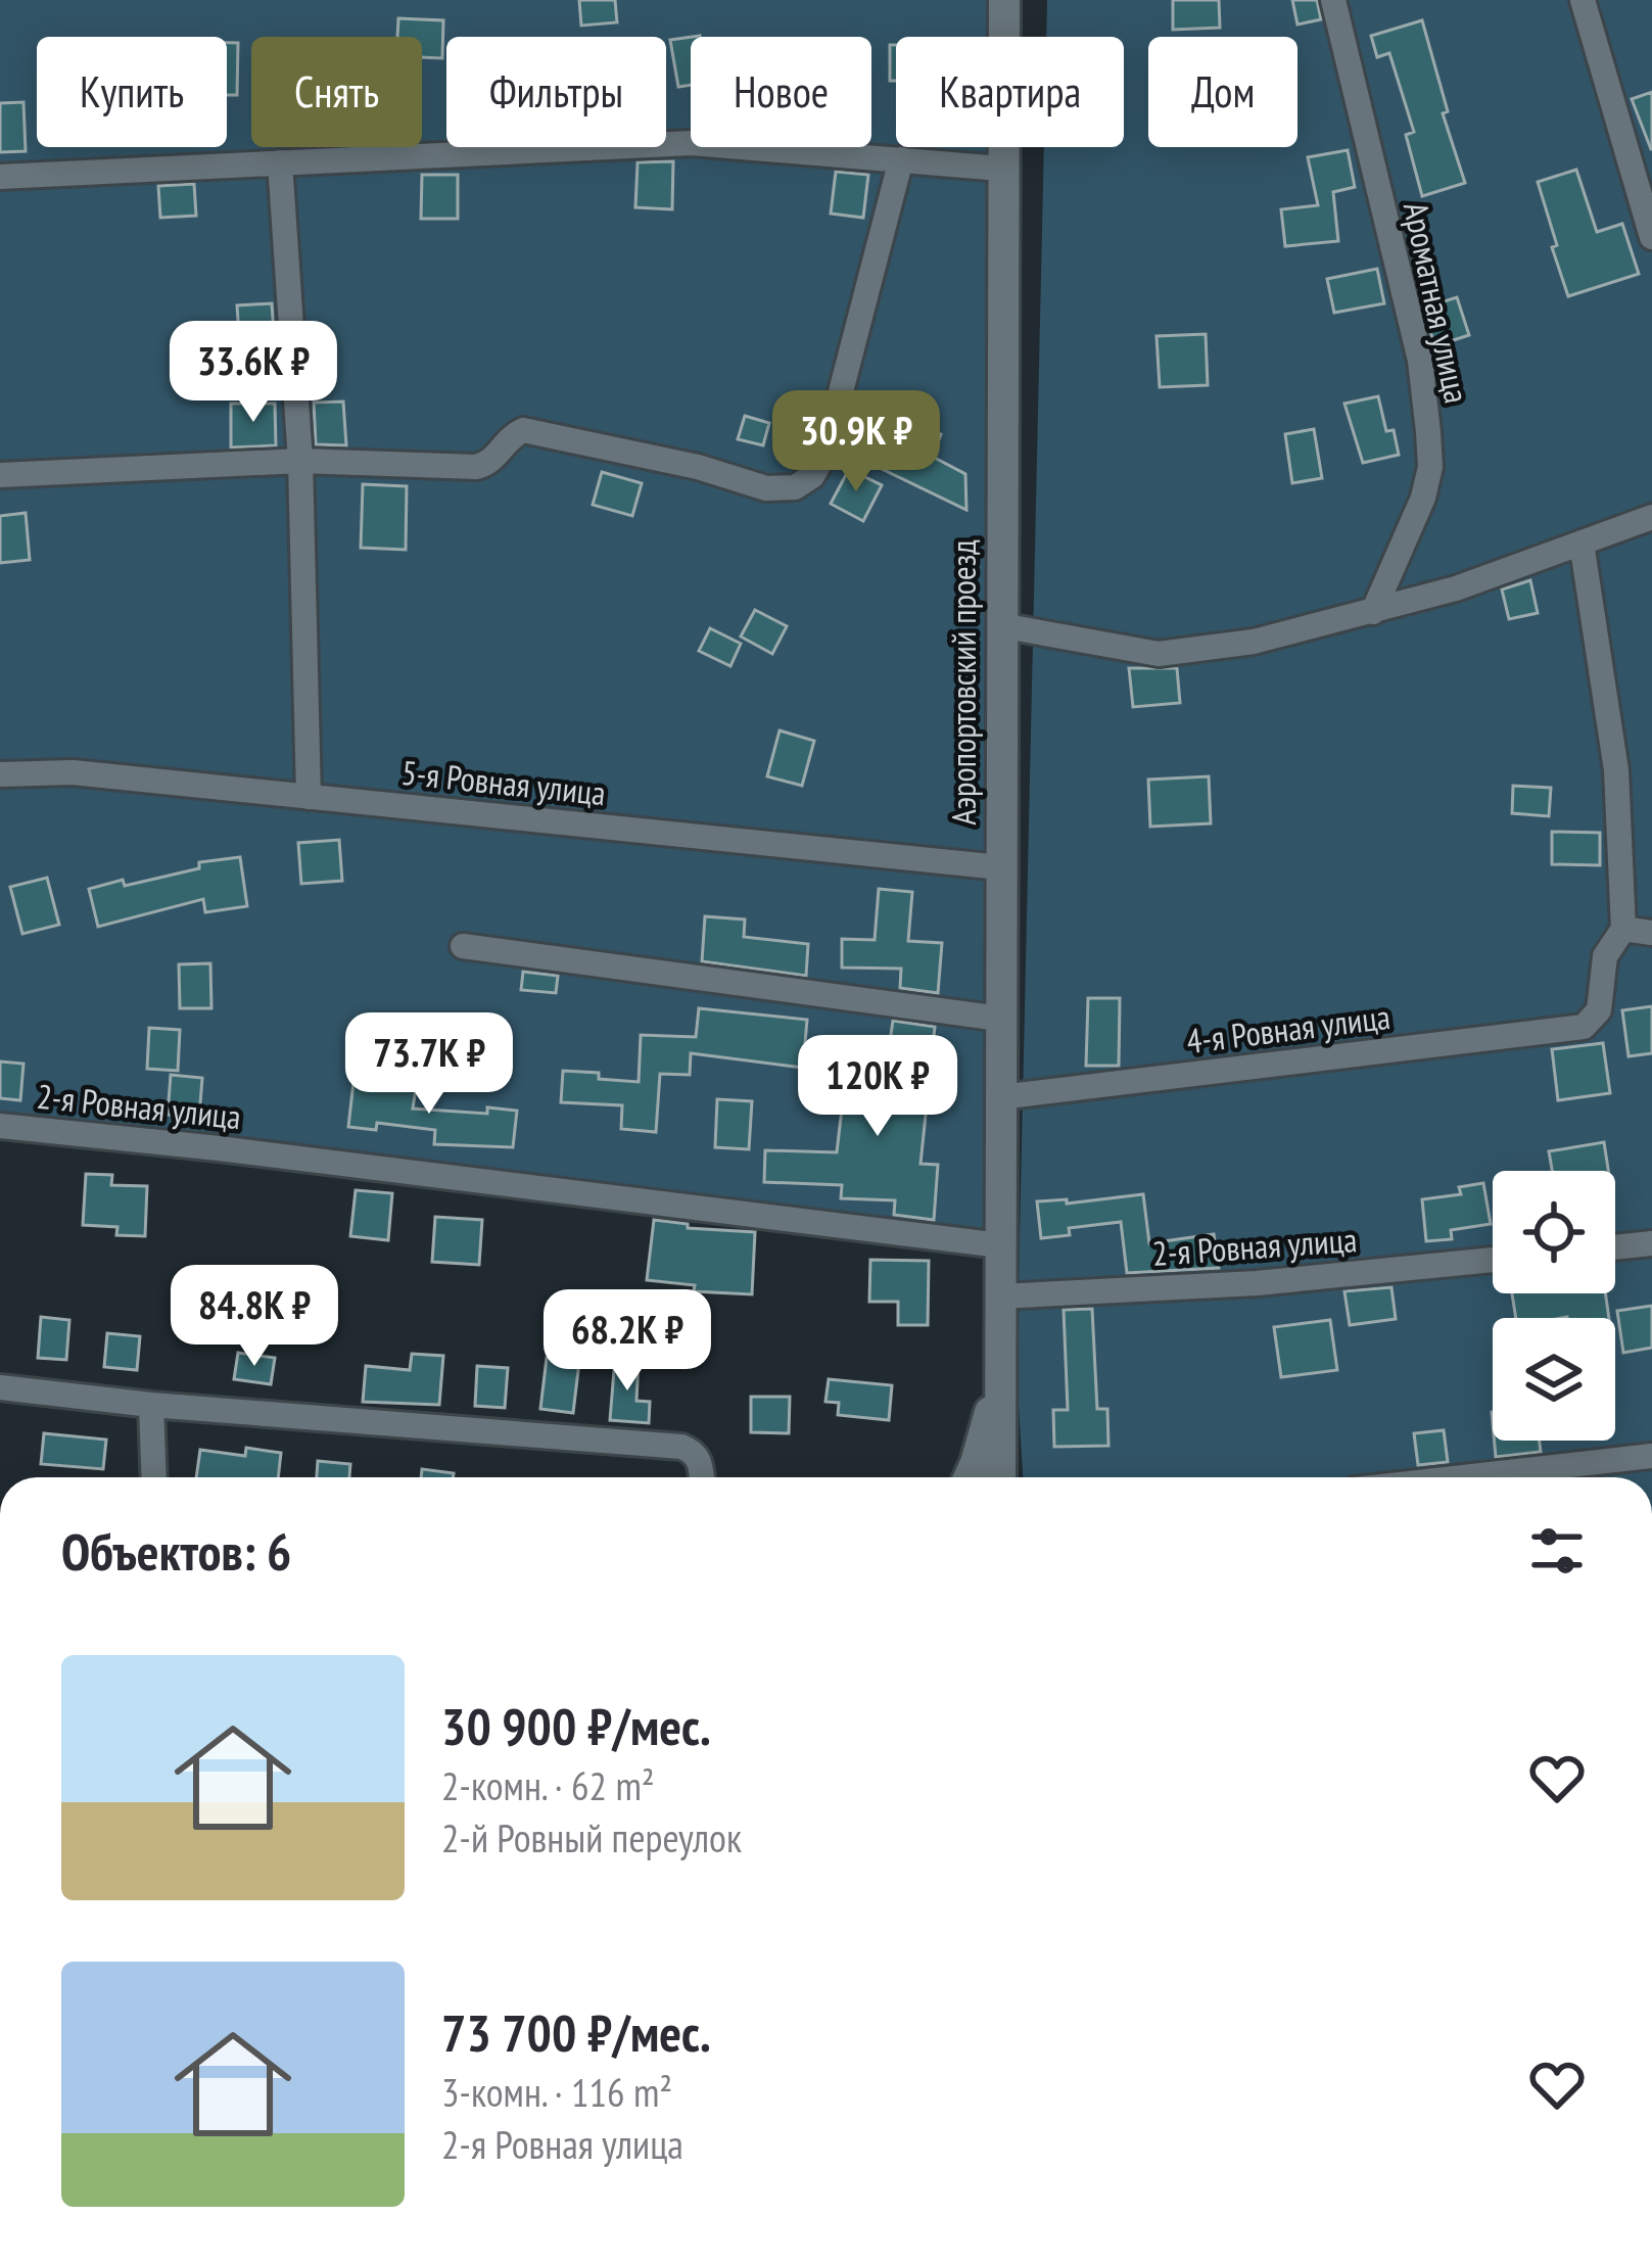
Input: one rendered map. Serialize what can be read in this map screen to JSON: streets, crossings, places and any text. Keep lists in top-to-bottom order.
{
  "streets": {
    "main road": ["Аэропортовский проезд"],
    "street": [
      "Ароматная улица",
      "5-я Ровная улица",
      "4-я Ровная улица",
      "2-я Ровная улица"
    ]
  },
  "crossings": [
    ["Аэропортовский проезд", "5-я Ровная улица"],
    ["Аэропортовский проезд", "4-я Ровная улица"],
    ["Аэропортовский проезд", "2-я Ровная улица"]
  ],
  "page": {
    "chip": [
      "Купить",
      "Снять",
      "Фильтры",
      "Новое",
      "Квартира",
      "Дом"
    ],
    "price": [
      "33.6K ₽",
      "30.9K ₽",
      "73.7K ₽",
      "120K ₽",
      "84.8K ₽",
      "68.2K ₽"
    ],
    "heading": "Объектов: 6",
    "list": [
      {
        "name": "30 900 ₽/мес.",
        "note": "2-комн. · 62 m² · 2-й Ровный переулок"
      },
      {
        "name": "73 700 ₽/мес.",
        "note": "3-комн. · 116 m² · 2-я Ровная улица"
      }
    ]
  }
}
